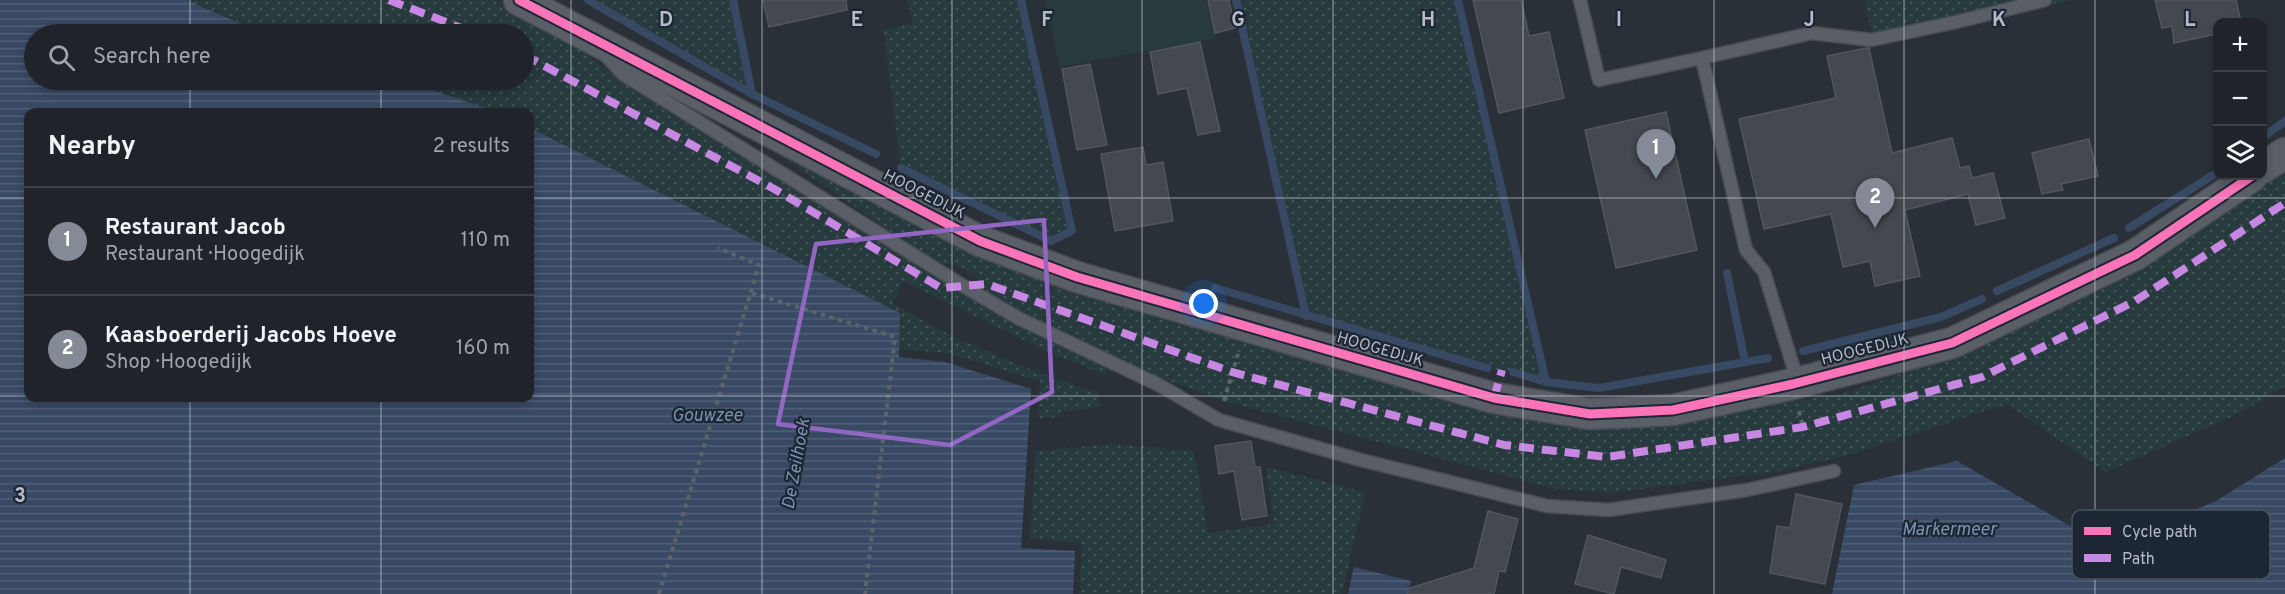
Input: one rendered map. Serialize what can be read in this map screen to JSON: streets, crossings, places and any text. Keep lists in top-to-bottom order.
{
  "streets": {
    "street": ["HOOGEDIJK"]
  },
  "water": ["Gouwzee", "De Zeilhoek", "Markermeer"],
  "legend": ["Cycle path", "Path"],
  "page": {
    "map_buttons": ["+", "−"],
    "search": "Search here",
    "heading": ["Nearby", "2 results"],
    "pins": ["1", "2"],
    "list": [
      {
        "mark": "1",
        "name": "Restaurant Jacob",
        "note": "Restaurant · Hoogedijk",
        "value": "110 m"
      },
      {
        "mark": "2",
        "name": "Kaasboerderij Jacobs Hoeve",
        "note": "Shop · Hoogedijk",
        "value": "160 m"
      }
    ]
  },
  "grid": {
    "columns": [
      "D",
      "E",
      "F",
      "G",
      "H",
      "I",
      "J",
      "K",
      "L"
    ],
    "rows": ["3"]
  }
}
